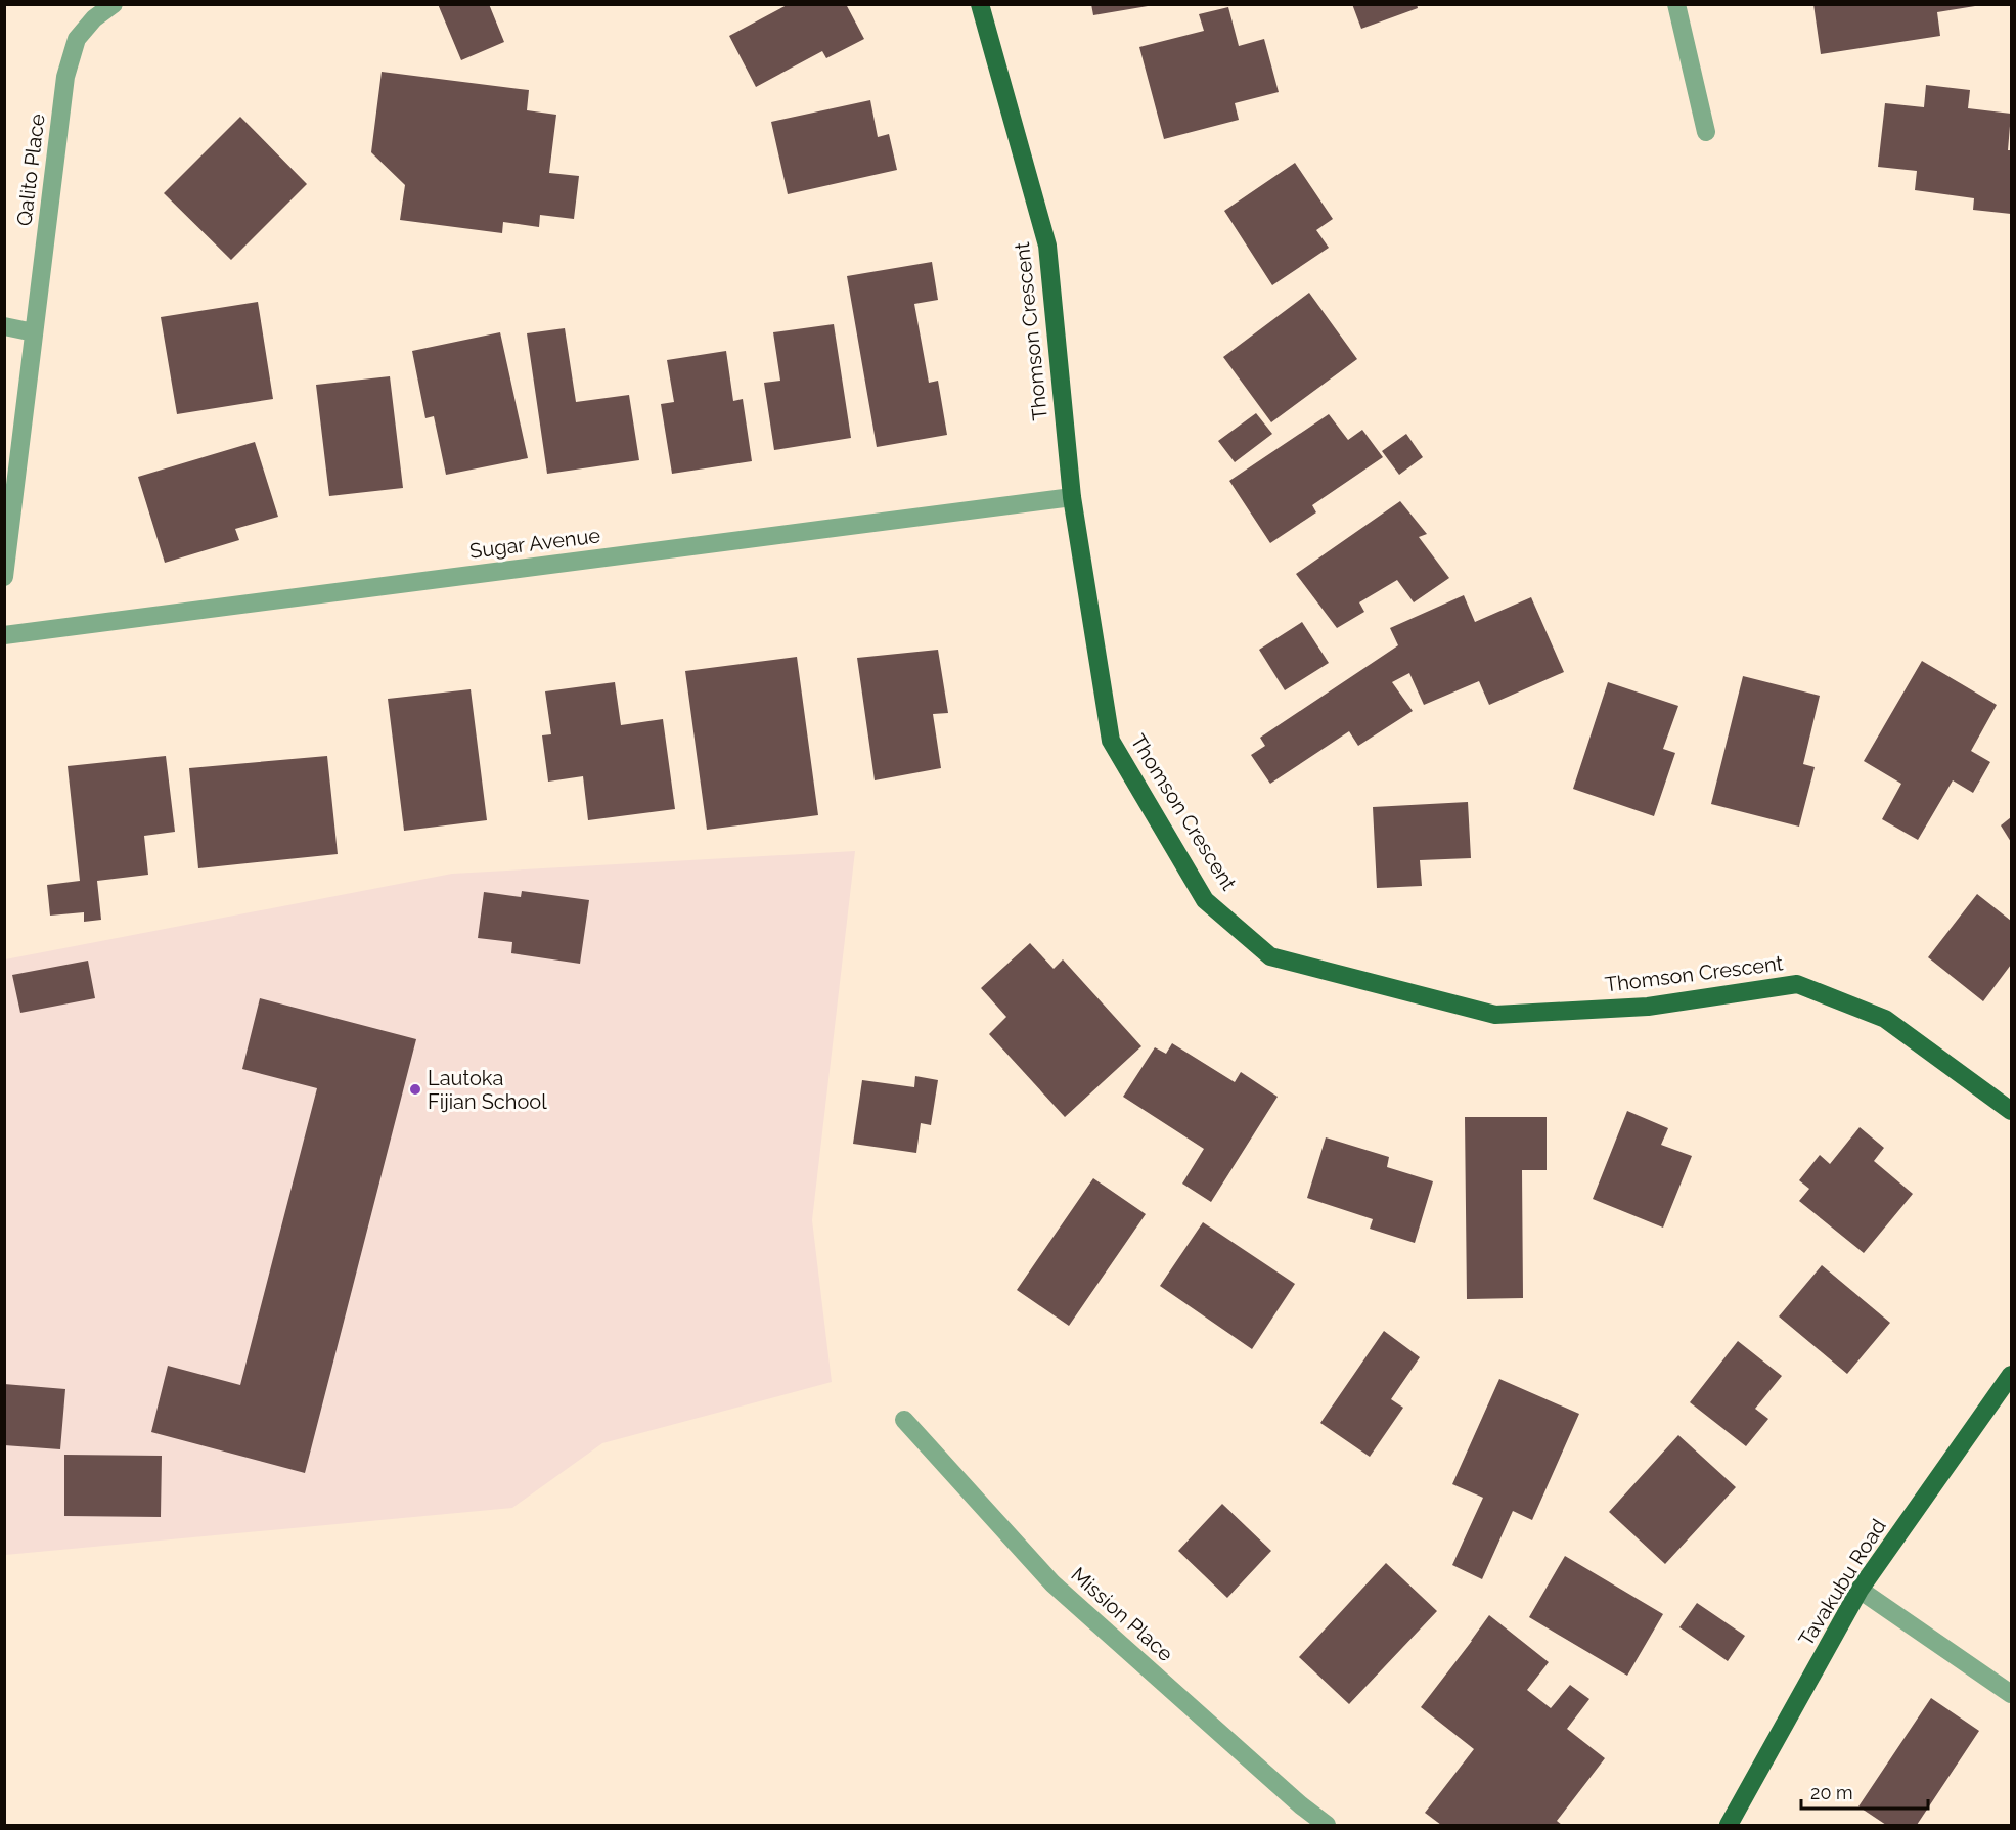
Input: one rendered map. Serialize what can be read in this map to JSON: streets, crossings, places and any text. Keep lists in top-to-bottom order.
{
  "streets": {
    "main road": ["Thomson Crescent", "Tavakubu Road"],
    "street": ["Qalito Place", "Sugar Avenue", "Mission Place"]
  },
  "crossings": [
    ["Thomson Crescent", "Sugar Avenue"]
  ],
  "places": ["Lautoka Fijian School"],
  "scale_bar": "20 m"
}
